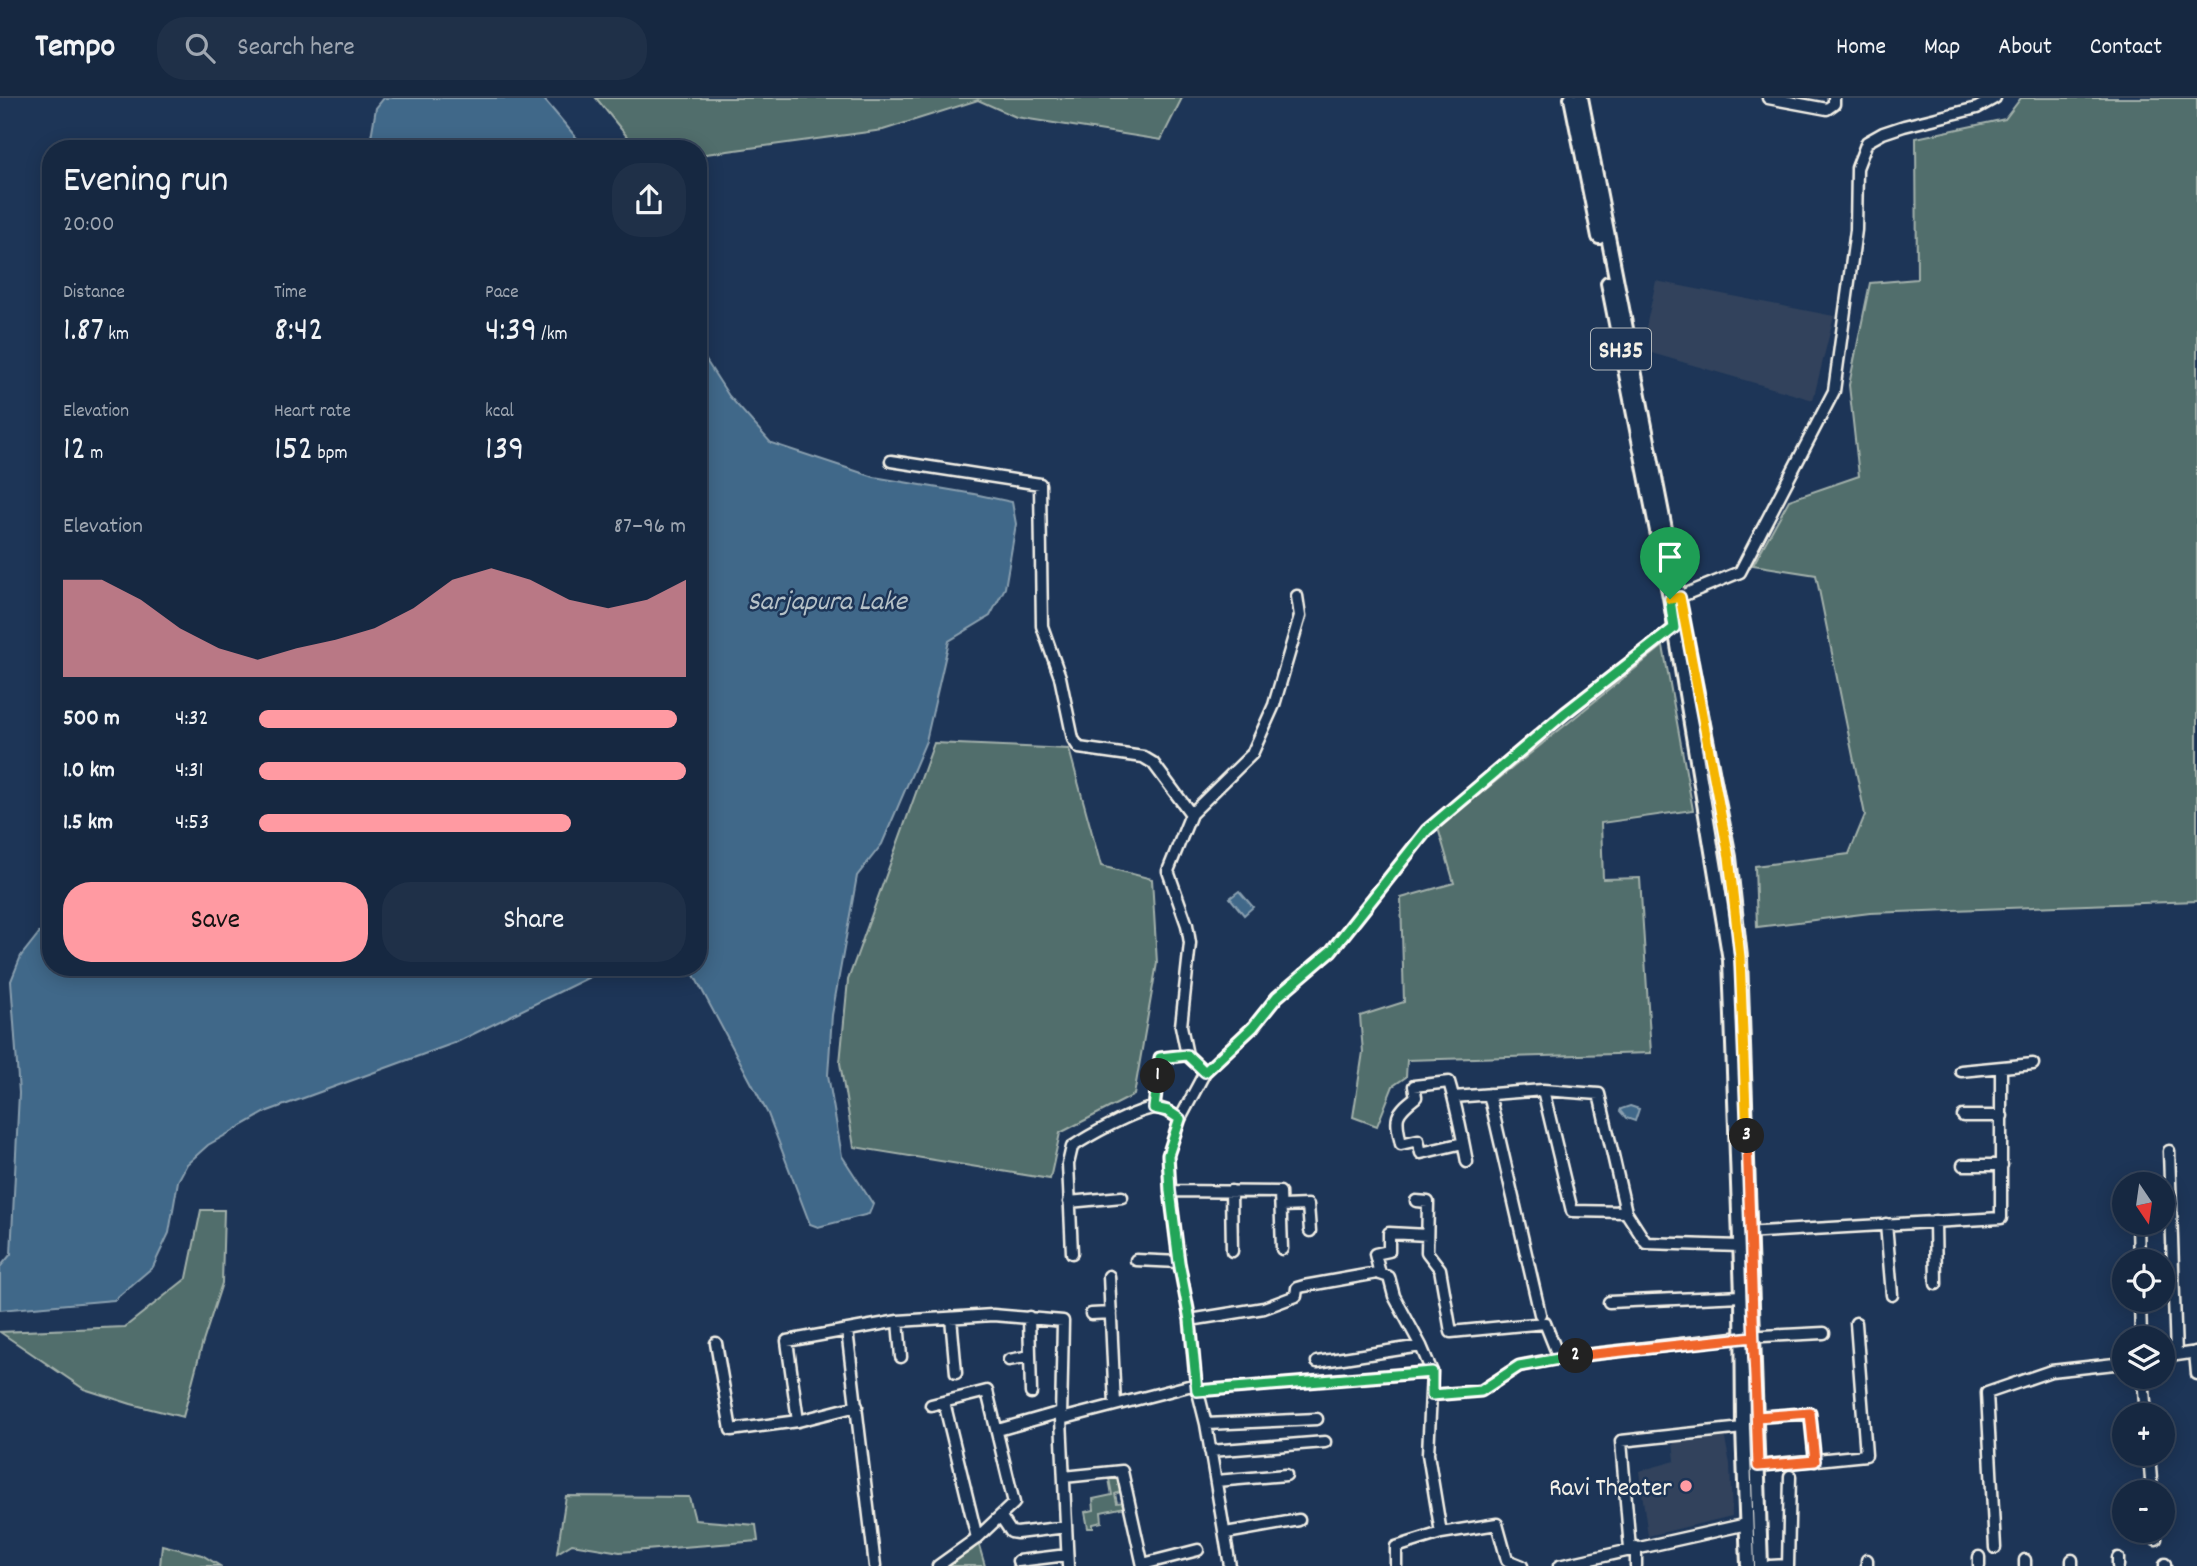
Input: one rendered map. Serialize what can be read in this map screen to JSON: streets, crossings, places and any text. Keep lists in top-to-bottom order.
{
  "streets": {
    "main road": ["SH35"]
  },
  "water": ["Sarjapura Lake"],
  "places": ["Ravi Theater"],
  "north": "bottom",
  "page": {
    "header": "Tempo",
    "search": "Search here",
    "nav": [
      "Home",
      "Map",
      "About",
      "Contact"
    ],
    "heading": ["Evening run", "20:00"],
    "stats": [
      ["Distance", "1.87 km"],
      ["Time", "8:42"],
      ["Pace", "4:39 /km"],
      ["Elevation", "12 m"],
      ["Heart rate", "152 bpm"],
      ["kcal", "139"]
    ],
    "chart": ["Elevation", "87–96 m"],
    "list": [
      {
        "name": "500 m",
        "note": "4:32"
      },
      {
        "name": "1.0 km",
        "note": "4:31"
      },
      {
        "name": "1.5 km",
        "note": "4:53"
      }
    ],
    "buttons": ["Save", "Share"],
    "pins": ["1", "3", "2"],
    "map_buttons": ["+", "−"]
  }
}
